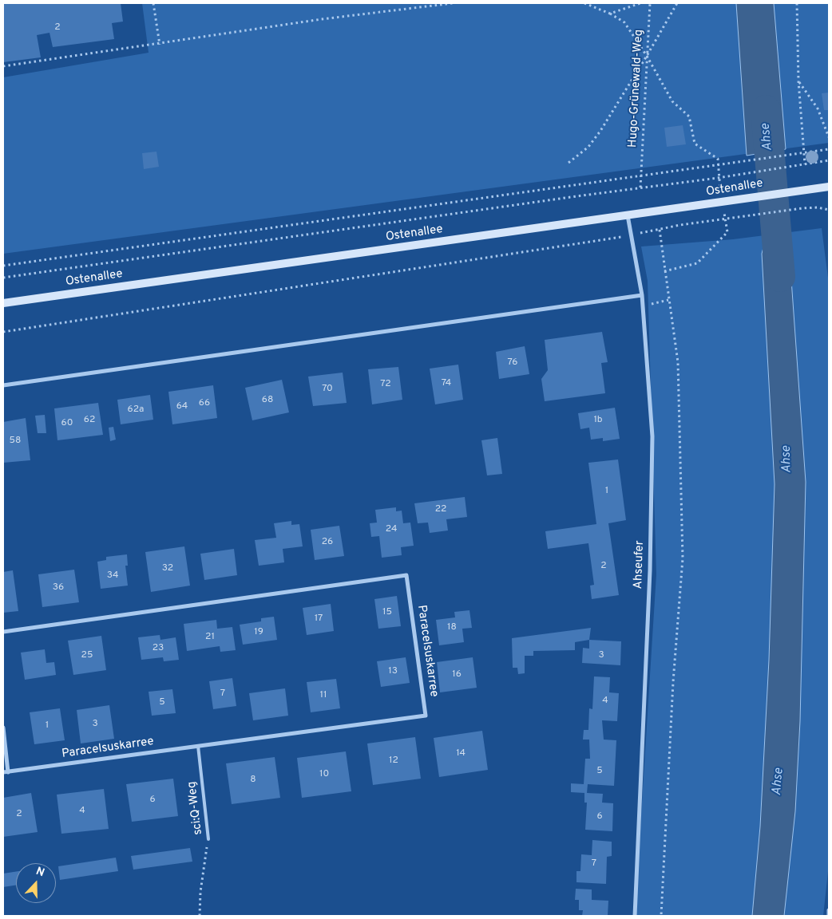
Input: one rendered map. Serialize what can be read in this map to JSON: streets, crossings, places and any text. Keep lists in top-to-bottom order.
{
  "streets": {
    "main road": ["Ostenallee"],
    "street": ["Ahseufer", "Paracelsuskarree"],
    "lane": ["sci:Q-Weg"],
    "path": ["Hugo-Grünewald-Weg"]
  },
  "crossings": [
    ["Ostenallee", "Ahseufer"],
    ["Paracelsuskarree", "sci:Q-Weg"]
  ],
  "water": ["Ahse"],
  "house_numbers": [
    "2",
    "76",
    "74",
    "72",
    "70",
    "68",
    "66",
    "64",
    "62a",
    "62",
    "1b",
    "60",
    "58",
    "1",
    "22",
    "24",
    "26",
    "2",
    "32",
    "34",
    "36",
    "15",
    "17",
    "18",
    "19",
    "21",
    "23",
    "25",
    "3",
    "13",
    "16",
    "7",
    "11",
    "4",
    "5",
    "3",
    "1",
    "14",
    "12",
    "5",
    "10",
    "8",
    "6",
    "4",
    "2",
    "6",
    "7"
  ],
  "north": "top"
}
